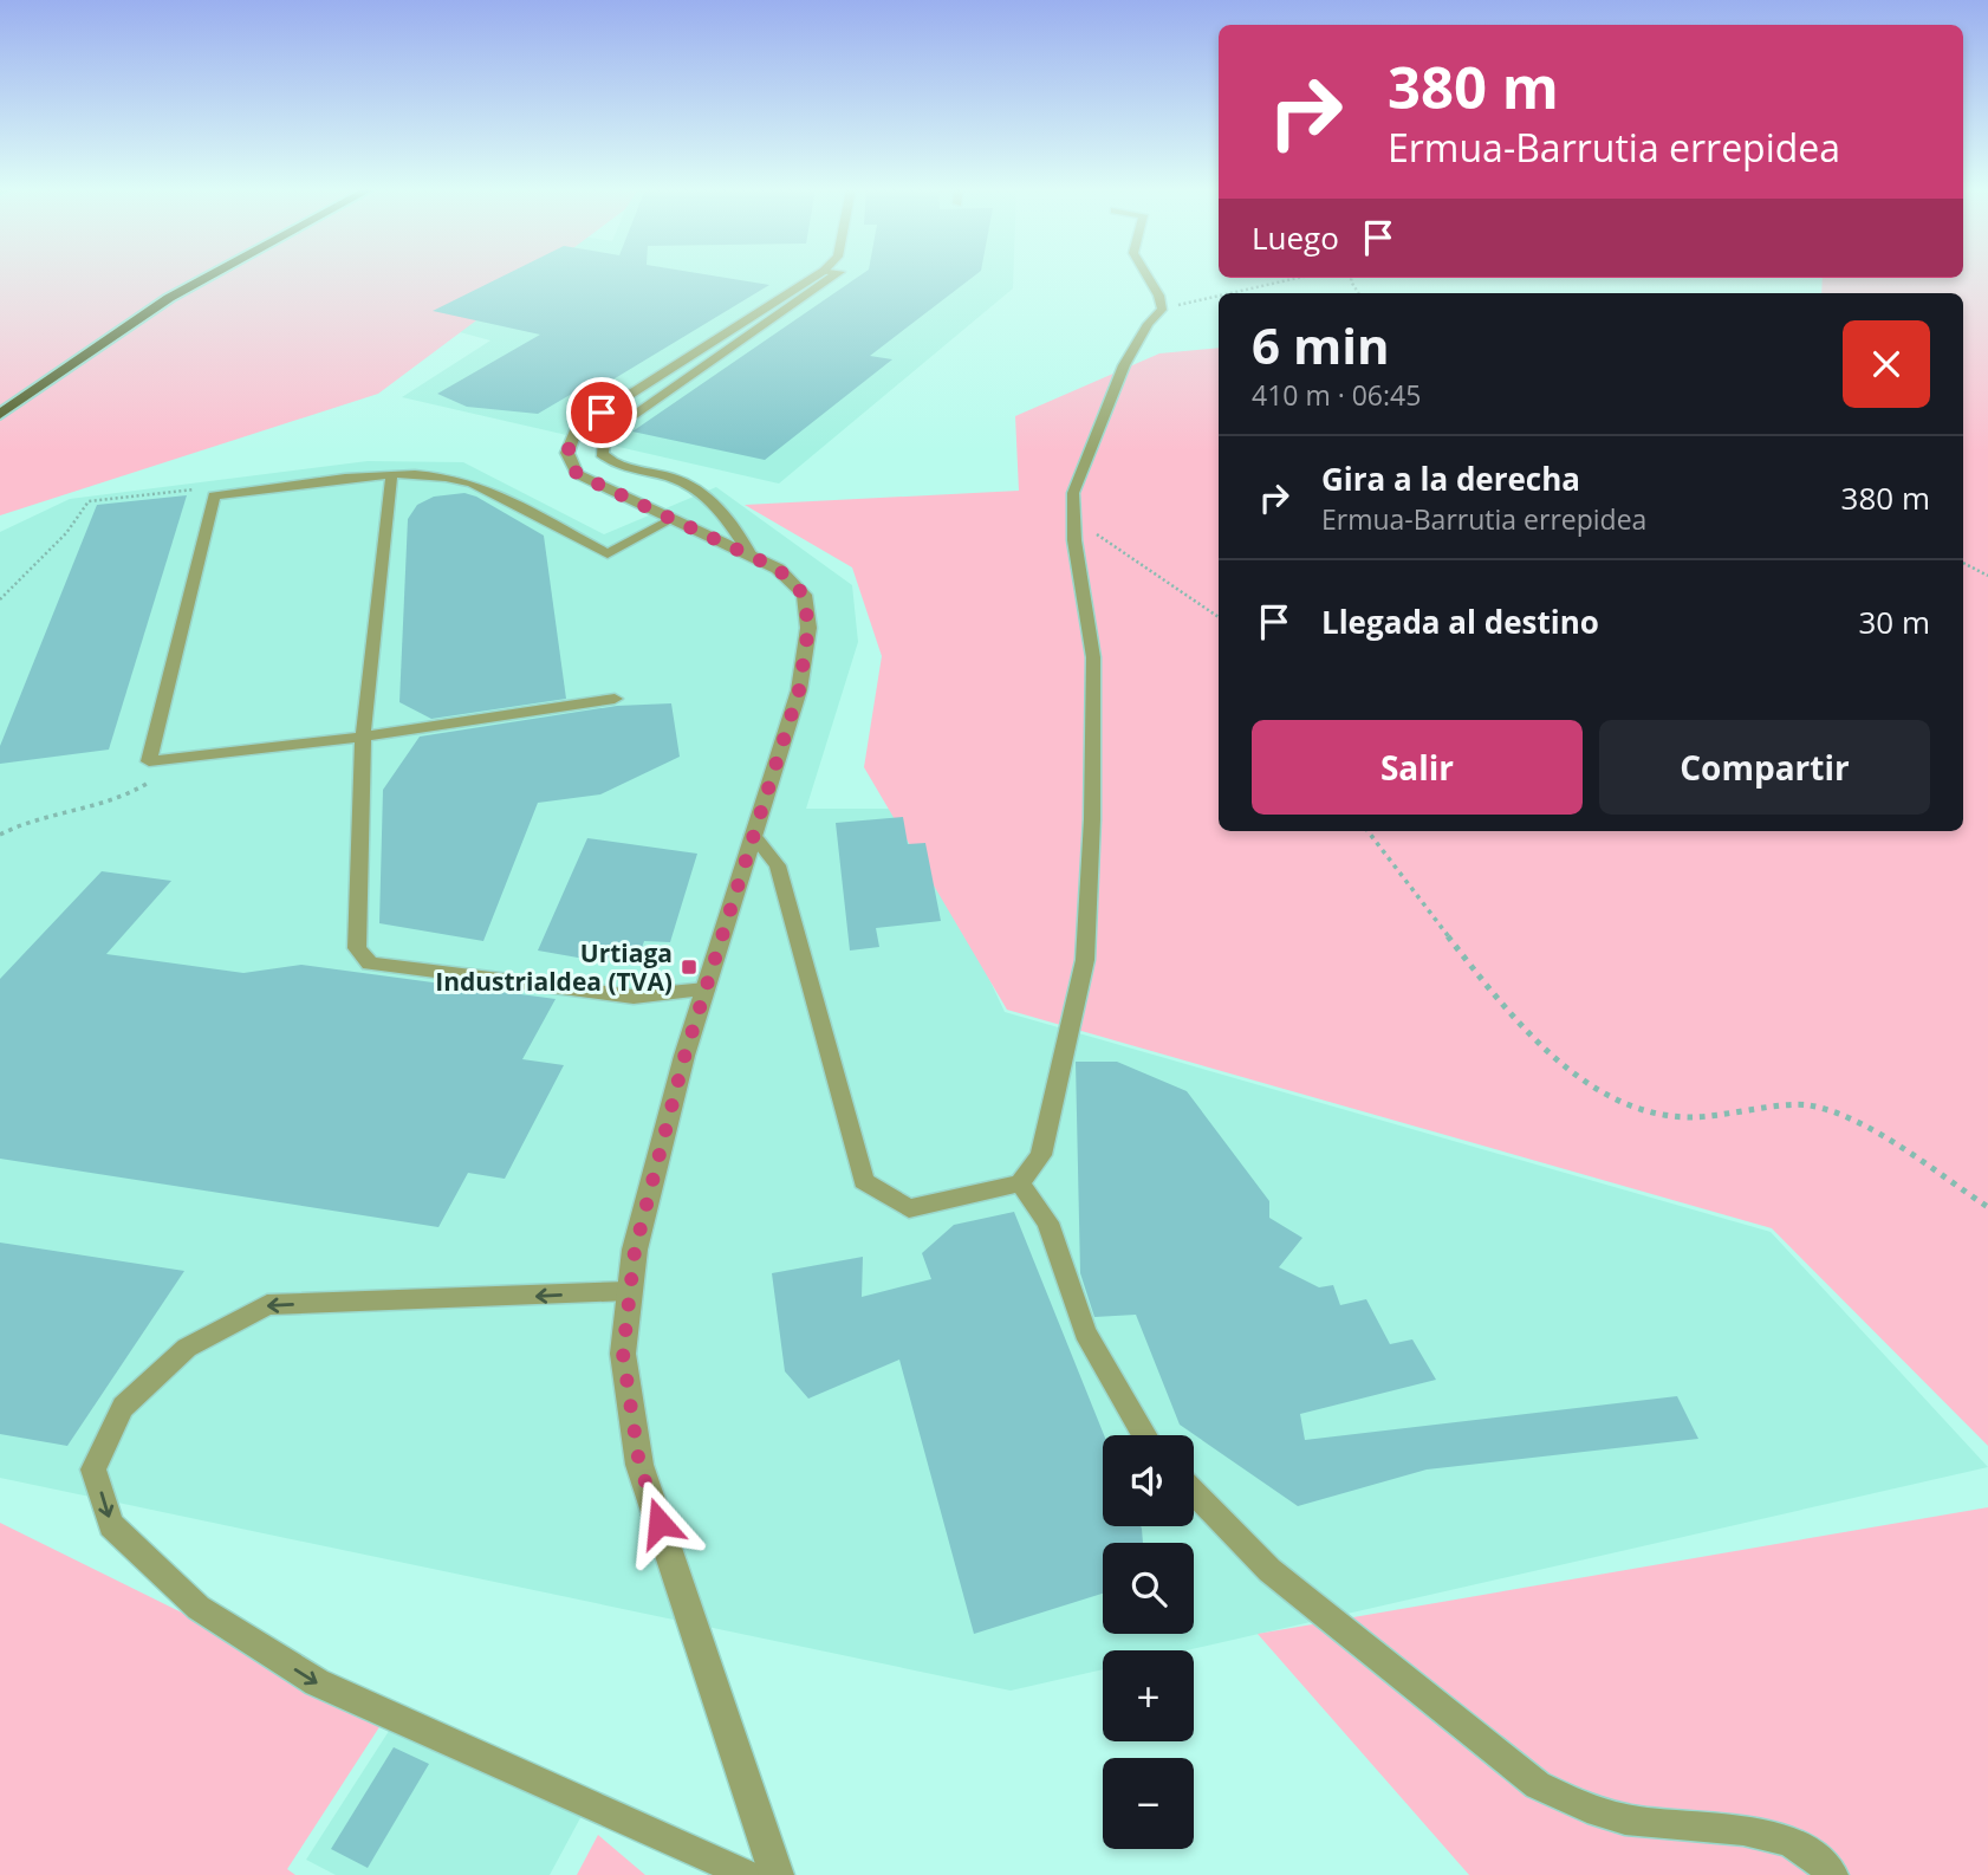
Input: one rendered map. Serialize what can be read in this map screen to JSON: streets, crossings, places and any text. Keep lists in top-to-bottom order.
{
  "places": {
    "transit": ["Urtiaga Industrialdea (TVA)"]
  },
  "page": {
    "turn": ["380 m", "Ermua-Barrutia errepidea"],
    "then": "Luego",
    "heading": ["6 min", "410 m · 06:45"],
    "list": [
      {
        "name": "Gira a la derecha",
        "note": "Ermua-Barrutia errepidea",
        "value": "380 m"
      },
      {
        "name": "Llegada al destino",
        "value": "30 m"
      }
    ],
    "buttons": ["Salir", "Compartir"],
    "map_buttons": ["+", "−"]
  }
}
